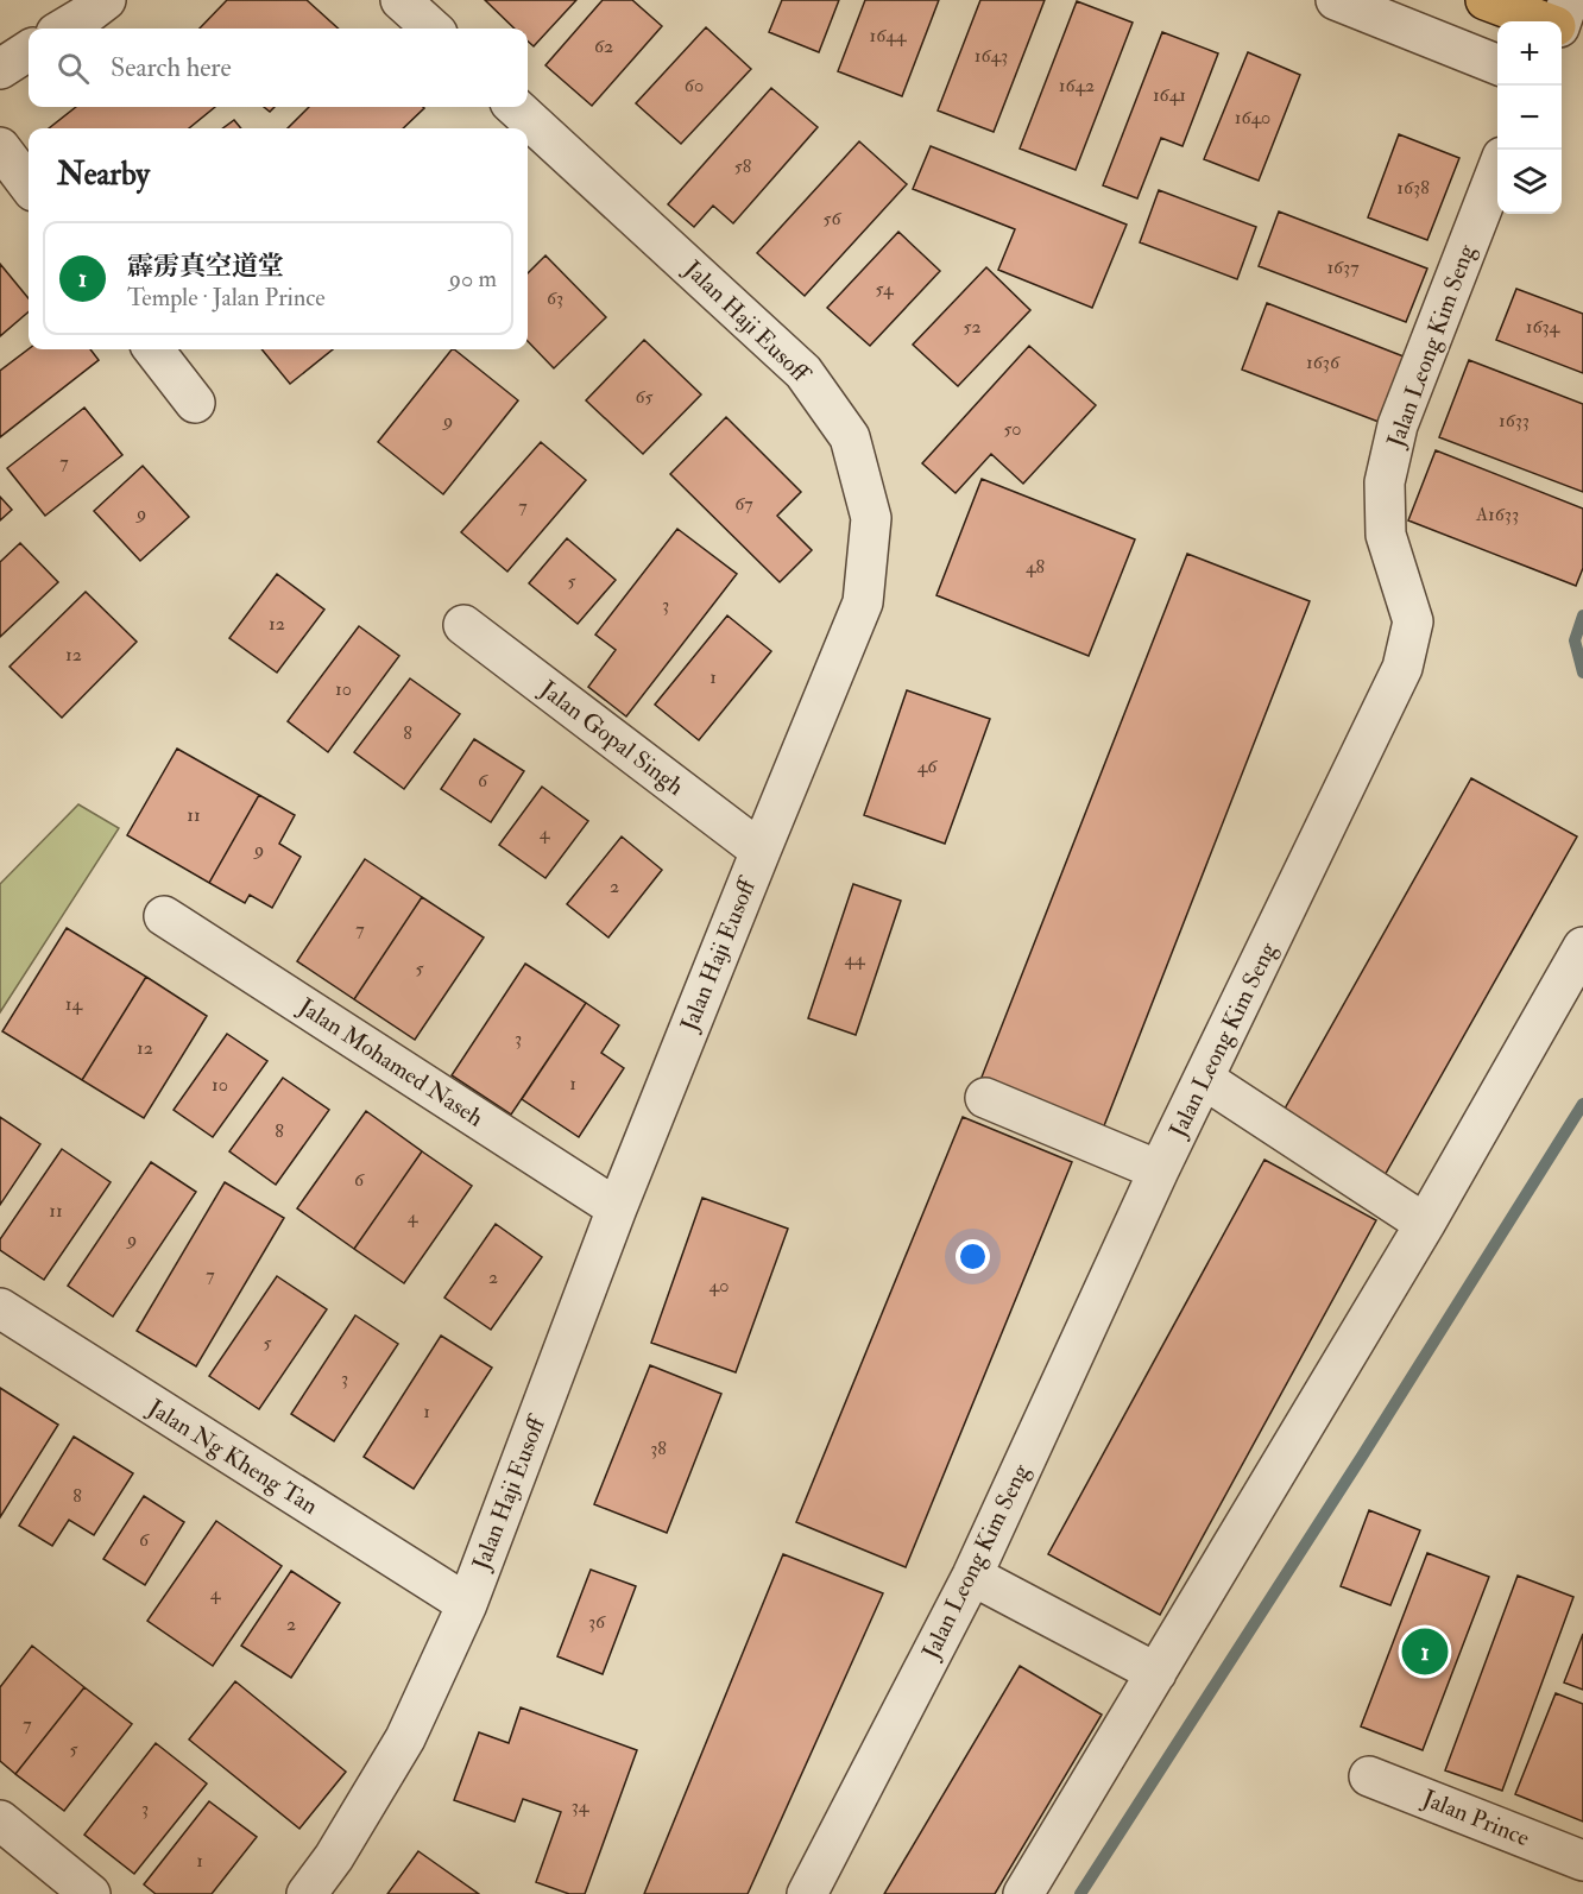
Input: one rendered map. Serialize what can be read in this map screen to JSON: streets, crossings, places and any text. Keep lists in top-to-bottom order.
{
  "streets": {
    "street": [
      "Jalan Haji Eusoff",
      "Jalan Leong Kim Seng",
      "Jalan Gopal Singh",
      "Jalan Mohamed Naseh",
      "Jalan Ng Kheng Tan",
      "Jalan Prince"
    ]
  },
  "crossings": [
    ["Jalan Haji Eusoff", "Jalan Gopal Singh"],
    ["Jalan Haji Eusoff", "Jalan Mohamed Naseh"],
    ["Jalan Haji Eusoff", "Jalan Ng Kheng Tan"]
  ],
  "house_numbers": [
    "1644",
    "62",
    "1643",
    "60",
    "1642",
    "1641",
    "1640",
    "58",
    "1638",
    "56",
    "1637",
    "54",
    "63",
    "52",
    "1634",
    "1636",
    "65",
    "9",
    "1633",
    "50",
    "7",
    "67",
    "7",
    "9",
    "A1633",
    "48",
    "5",
    "3",
    "12",
    "12",
    "1",
    "10",
    "8",
    "46",
    "6",
    "11",
    "4",
    "9",
    "2",
    "7",
    "44",
    "5",
    "14",
    "3",
    "12",
    "1",
    "10",
    "8",
    "6",
    "11",
    "4",
    "9",
    "7",
    "2",
    "40",
    "5",
    "3",
    "1",
    "38",
    "8",
    "6",
    "4",
    "36",
    "2",
    "7",
    "5",
    "34",
    "3",
    "1"
  ],
  "page": {
    "map_buttons": ["+", "−"],
    "search": "Search here",
    "heading": "Nearby",
    "list": [
      {
        "mark": "1",
        "name": "霹雳真空道堂",
        "note": "Temple · Jalan Prince",
        "value": "90 m"
      }
    ],
    "pins": "1"
  }
}
